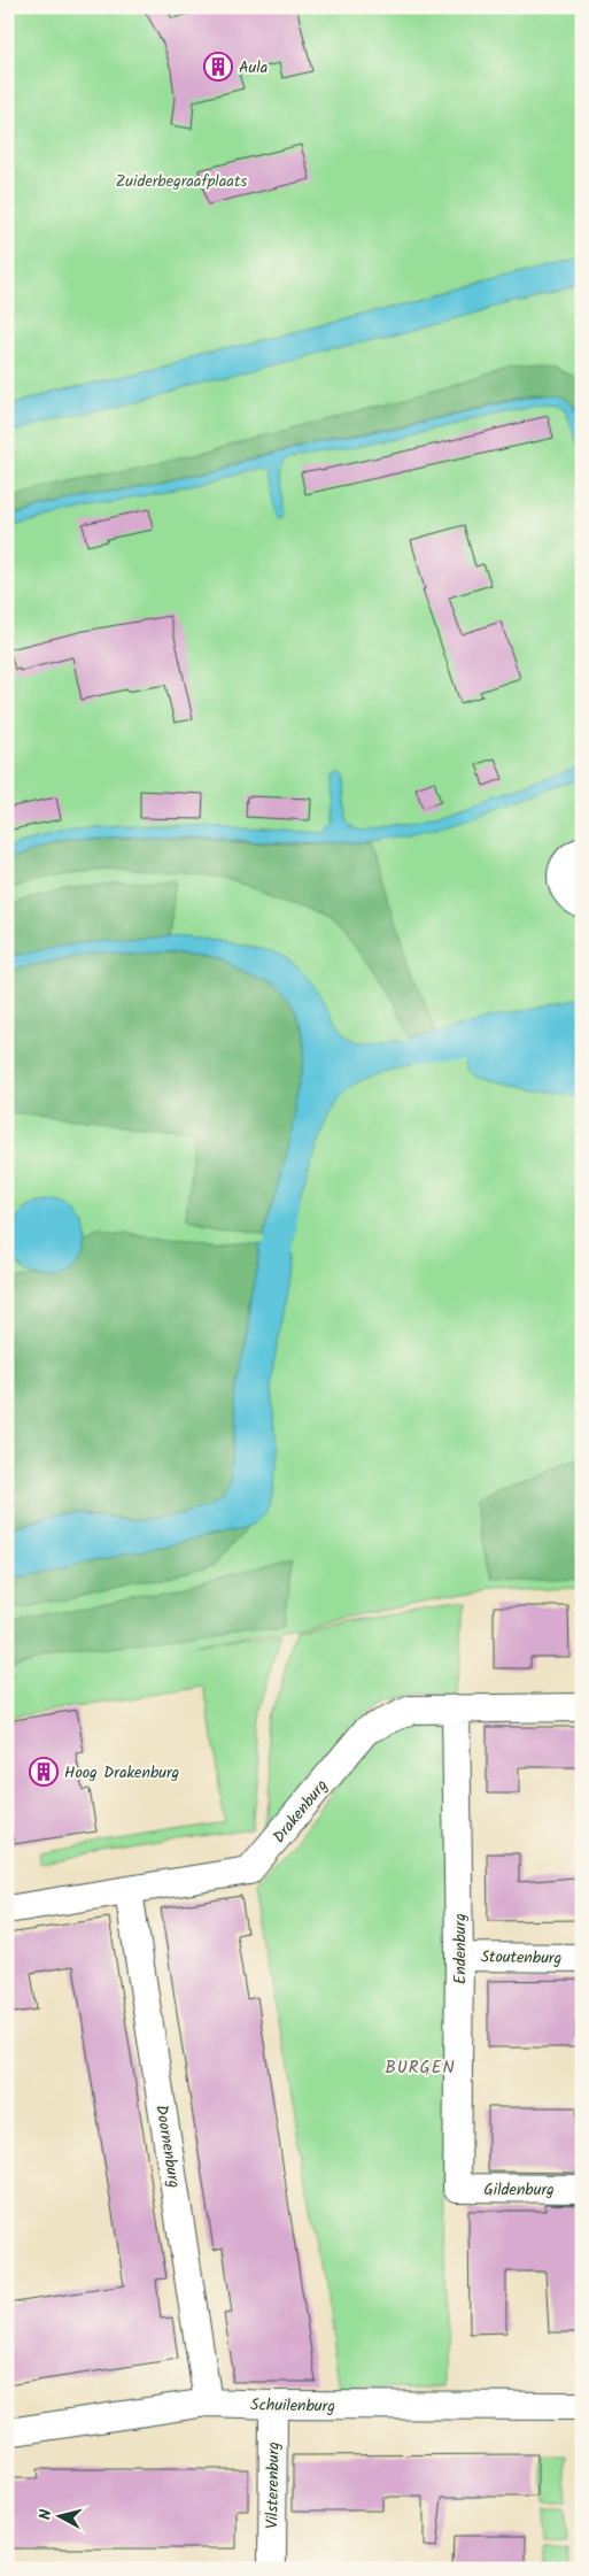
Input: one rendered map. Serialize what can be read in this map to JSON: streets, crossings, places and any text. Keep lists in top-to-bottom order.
{
  "streets": {
    "street": [
      "Drakenburg",
      "Endenburg",
      "Stoutenburg",
      "Doornenburg",
      "Gildenburg",
      "Schuilenburg",
      "Vilsterenburg"
    ]
  },
  "crossings": [
    ["Drakenburg", "Endenburg"],
    ["Drakenburg", "Doornenburg"],
    ["Endenburg", "Stoutenburg"],
    ["Endenburg", "Gildenburg"],
    ["Doornenburg", "Schuilenburg"],
    ["Schuilenburg", "Vilsterenburg"]
  ],
  "districts": ["BURGEN"],
  "parks": ["Zuiderbegraafplaats"],
  "places": {
    "building": ["Aula", "Hoog Drakenburg"]
  },
  "north": "left"
}
